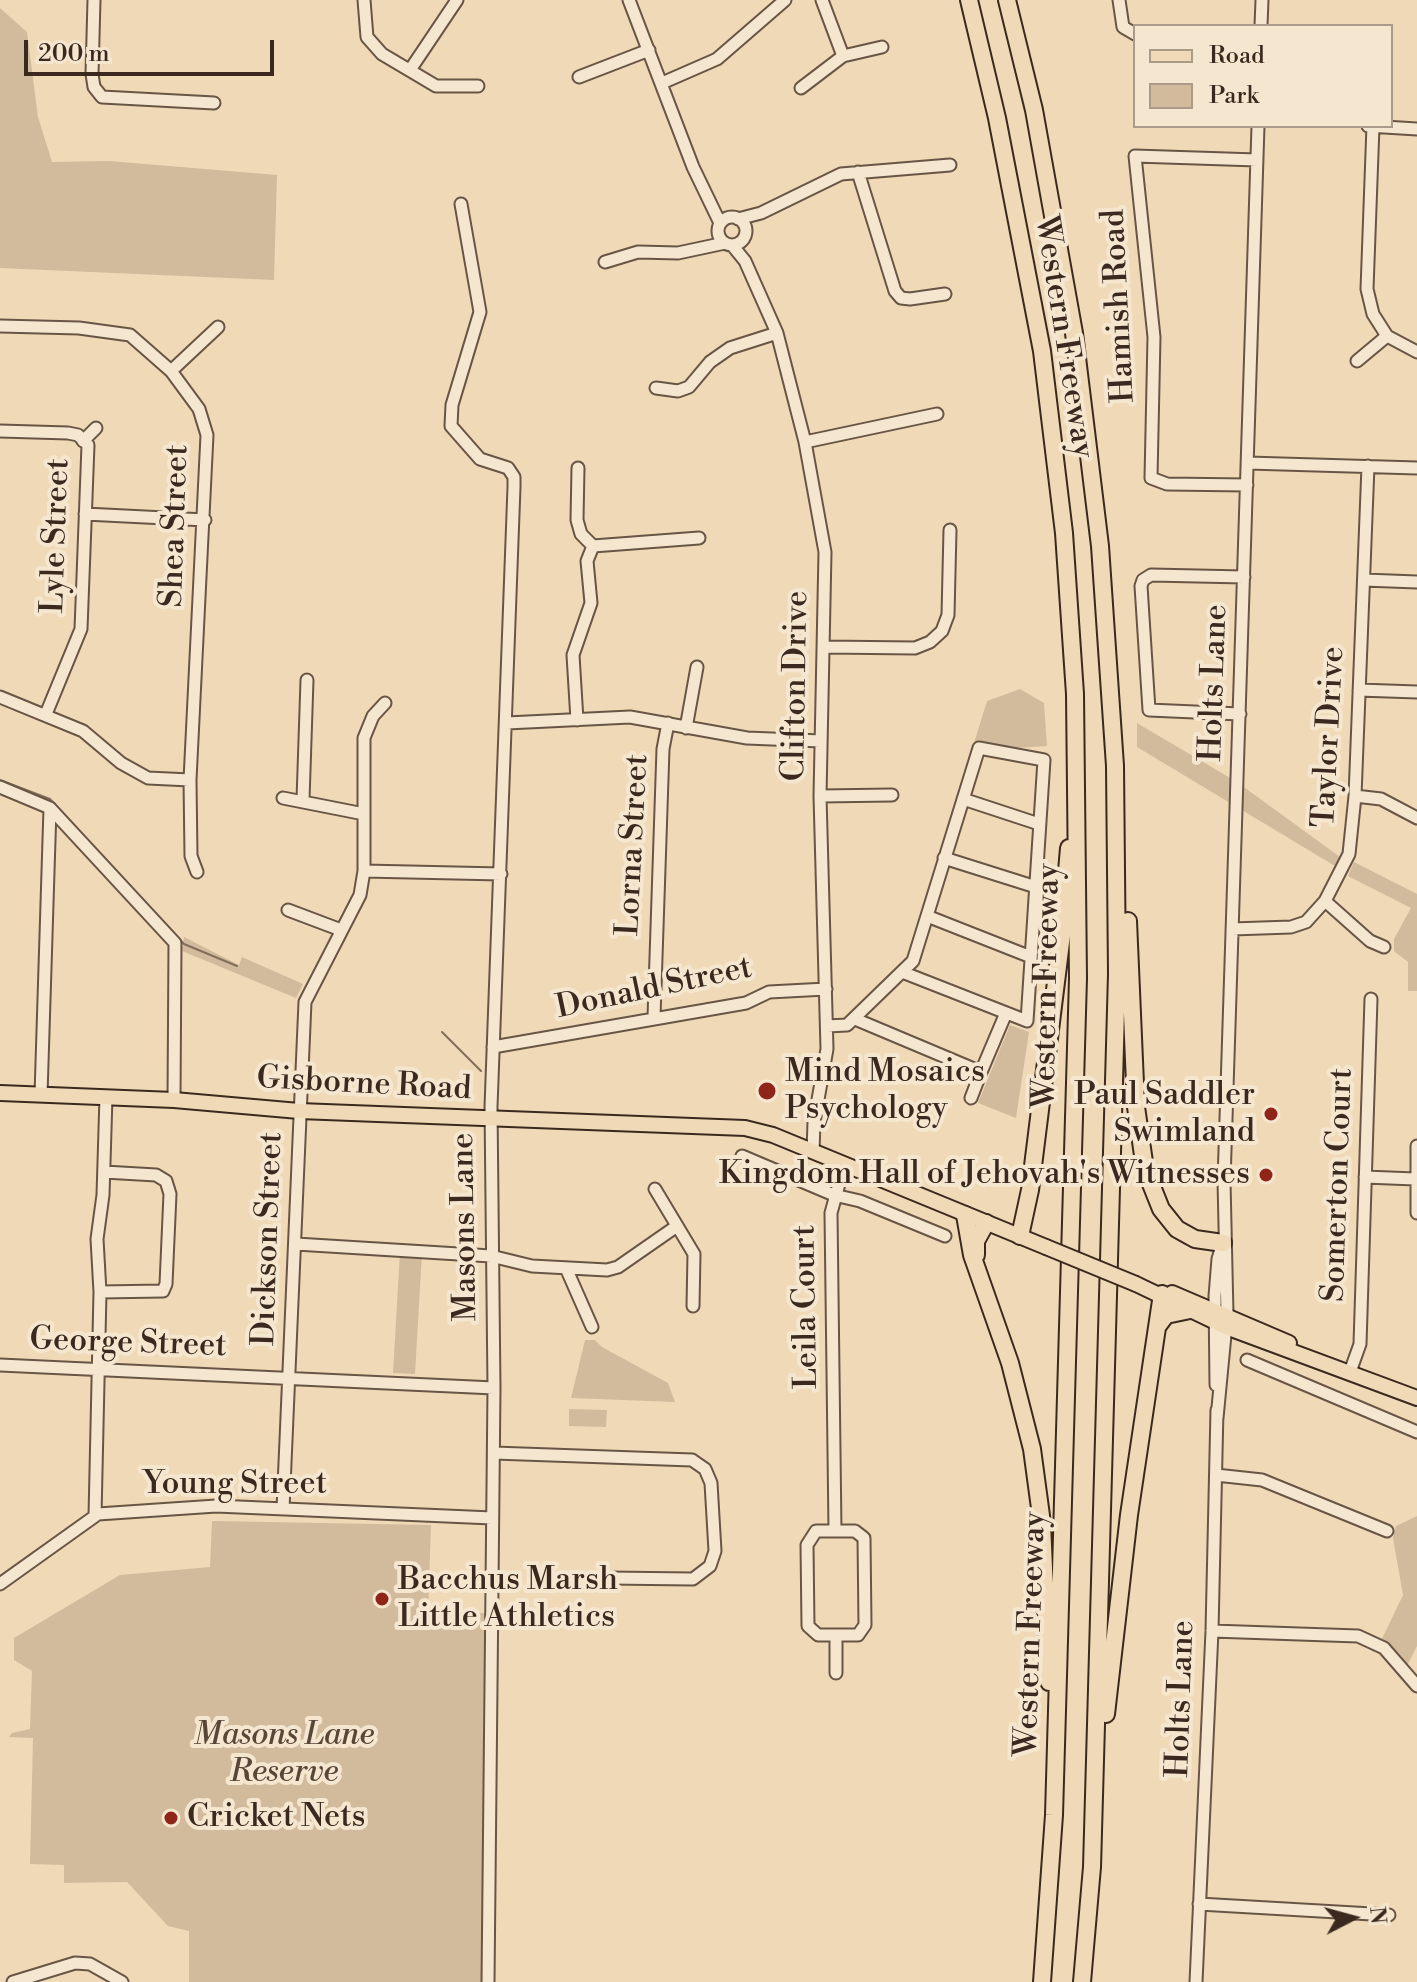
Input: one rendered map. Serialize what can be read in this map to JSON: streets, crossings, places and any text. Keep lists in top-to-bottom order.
{
  "streets": {
    "highway": ["Western Freeway"],
    "main road": ["Gisborne Road"],
    "street": [
      "Hamish Road",
      "Shea Street",
      "Lyle Street",
      "Holts Lane",
      "Clifton Drive",
      "Taylor Drive",
      "Lorna Street",
      "Donald Street",
      "Somerton Court",
      "Masons Lane",
      "Dickson Street",
      "Leila Court",
      "George Street",
      "Young Street"
    ]
  },
  "crossings": [
    ["Hamish Road", "Holts Lane"],
    ["Holts Lane", "Taylor Drive"],
    ["Holts Lane", "Gisborne Road"],
    ["Clifton Drive", "Donald Street"],
    ["Clifton Drive", "Gisborne Road"],
    ["Lorna Street", "Donald Street"],
    ["Donald Street", "Masons Lane"],
    ["Gisborne Road", "Somerton Court"],
    ["Gisborne Road", "Masons Lane"],
    ["Gisborne Road", "Dickson Street"],
    ["Gisborne Road", "Leila Court"],
    ["Masons Lane", "George Street"],
    ["Masons Lane", "Young Street"],
    ["Dickson Street", "George Street"],
    ["Dickson Street", "Young Street"]
  ],
  "parks": ["Masons Lane Reserve"],
  "places": [
    "Mind Mosaics Psychology",
    "Paul Saddler Swimland",
    "Kingdom Hall of Jehovah's Witnesses",
    "Bacchus Marsh Little Athletics",
    "Cricket Nets"
  ],
  "legend": ["Road", "Park"],
  "scale_bar": "200 m",
  "north": "right"
}
